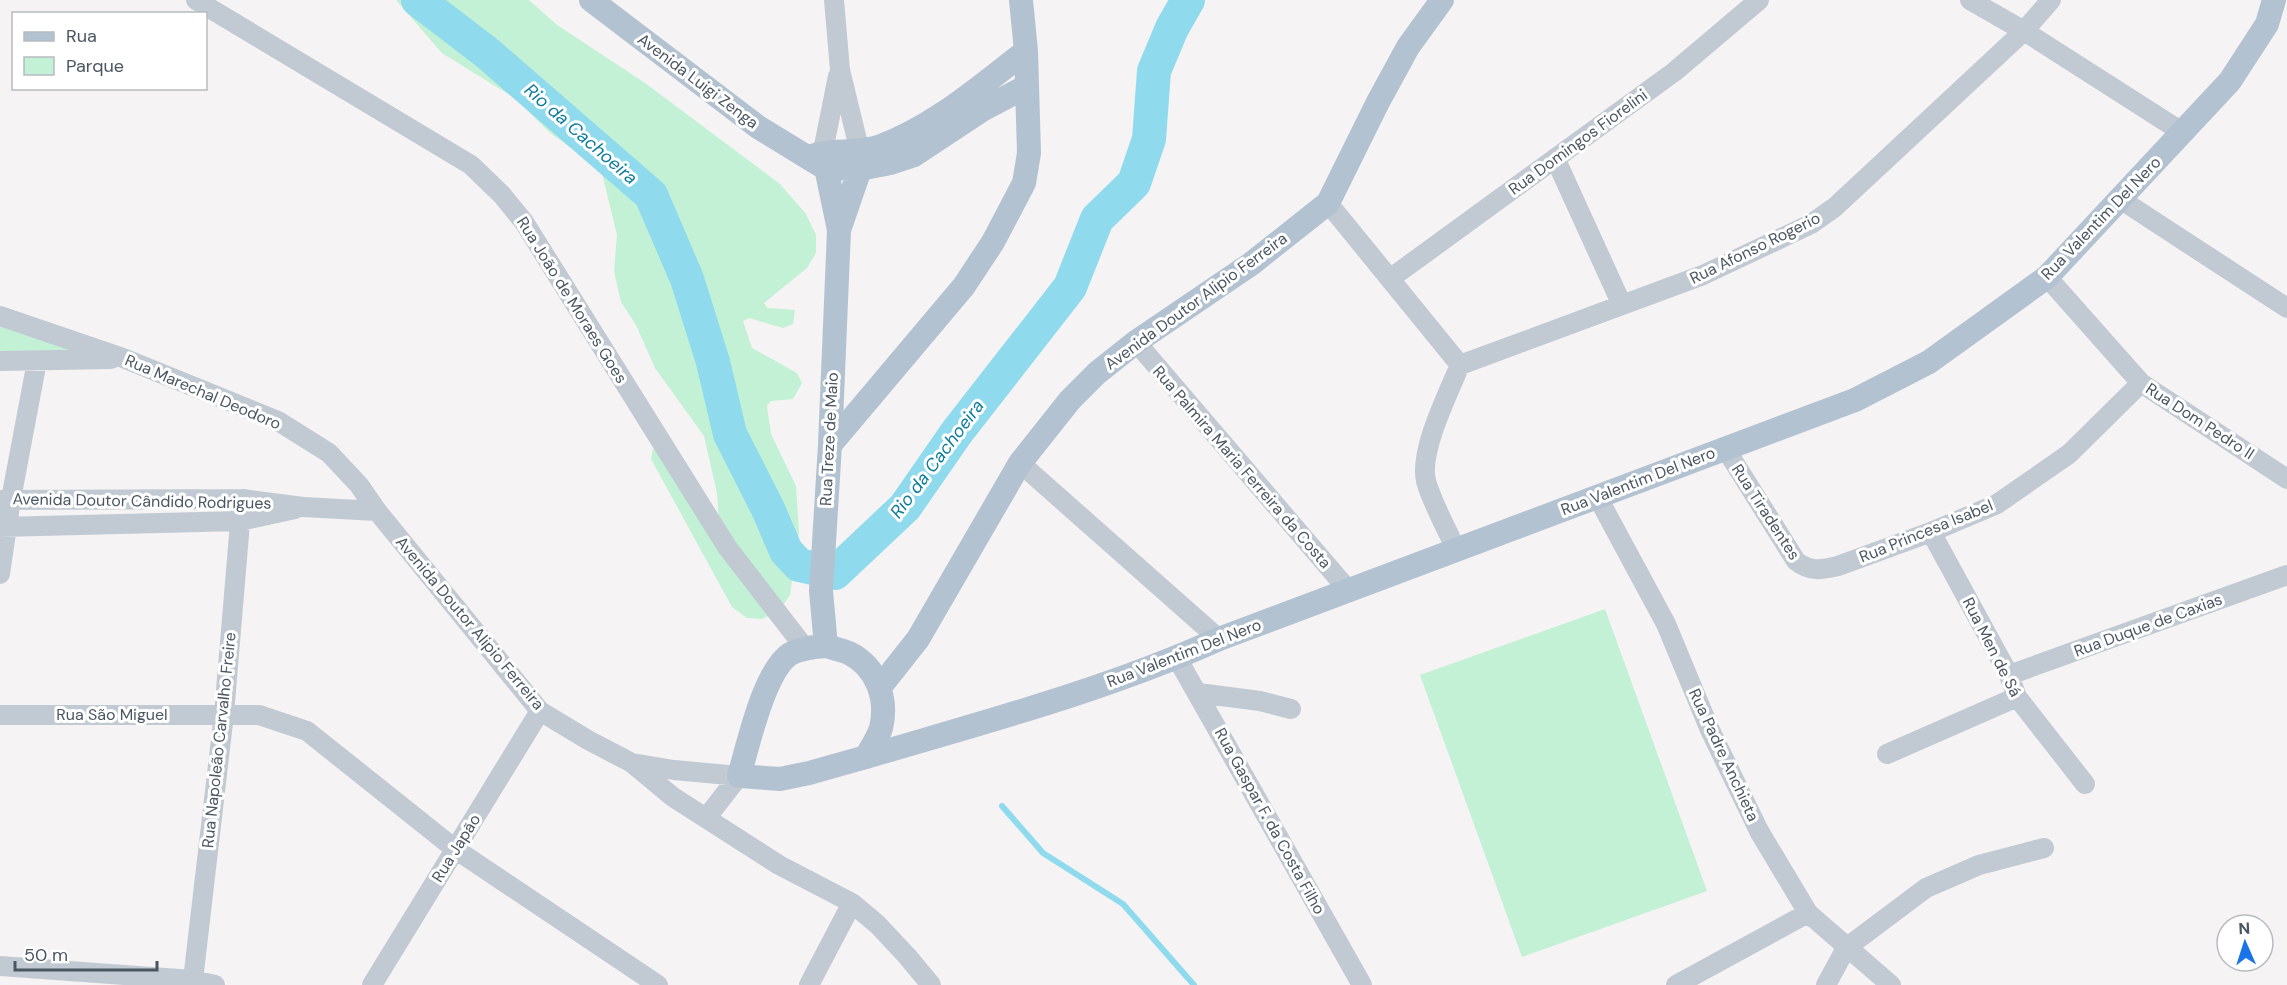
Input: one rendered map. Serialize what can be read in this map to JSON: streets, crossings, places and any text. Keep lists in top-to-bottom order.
{
  "streets": {
    "main road": [
      "Avenida Luigi Zenga",
      "Rua Valentim Del Nero",
      "Avenida Doutor Alipio Ferreira",
      "Rua Treze de Maio"
    ],
    "street": [
      "Rua Domingos Fiorelini",
      "Rua Afonso Rogerio",
      "Rua João de Moraes Goes",
      "Rua Marechal Deodoro",
      "Rua Dom Pedro II",
      "Rua Palmira Maria Ferreira da Costa",
      "Avenida Doutor Cândido Rodrigues",
      "Rua Tiradentes",
      "Rua Princesa Isabel",
      "Rua Duque de Caxias",
      "Rua Men de Sá",
      "Rua São Miguel",
      "Rua Napoleão Carvalho Freire",
      "Rua Padre Anchieta",
      "Rua Gaspar F. da Costa Filho",
      "Rua Japão"
    ]
  },
  "crossings": [
    ["Avenida Luigi Zenga", "Rua Treze de Maio"],
    ["Rua Valentim Del Nero", "Rua João de Moraes Goes"],
    ["Rua Valentim Del Nero", "Avenida Doutor Alipio Ferreira"],
    ["Rua Valentim Del Nero", "Rua Dom Pedro II"],
    ["Rua Valentim Del Nero", "Rua Treze de Maio"],
    ["Rua Valentim Del Nero", "Rua Palmira Maria Ferreira da Costa"],
    ["Rua Valentim Del Nero", "Rua Tiradentes"],
    ["Rua Valentim Del Nero", "Rua Padre Anchieta"],
    ["Rua Valentim Del Nero", "Rua Gaspar F. da Costa Filho"],
    ["Rua João de Moraes Goes", "Avenida Doutor Alipio Ferreira"],
    ["Rua João de Moraes Goes", "Rua Treze de Maio"],
    ["Avenida Doutor Alipio Ferreira", "Rua Marechal Deodoro"],
    ["Avenida Doutor Alipio Ferreira", "Rua Treze de Maio"],
    ["Avenida Doutor Alipio Ferreira", "Rua Palmira Maria Ferreira da Costa"],
    ["Avenida Doutor Alipio Ferreira", "Rua Japão"],
    ["Rua Dom Pedro II", "Rua Princesa Isabel"],
    ["Avenida Doutor Cândido Rodrigues", "Rua Napoleão Carvalho Freire"],
    ["Rua Tiradentes", "Rua Princesa Isabel"],
    ["Rua Princesa Isabel", "Rua Men de Sá"],
    ["Rua Duque de Caxias", "Rua Men de Sá"],
    ["Rua São Miguel", "Rua Napoleão Carvalho Freire"],
    ["Rua São Miguel", "Rua Japão"]
  ],
  "water": ["Rio da Cachoeira"],
  "legend": ["Rua", "Parque"],
  "scale_bar": "50 m",
  "north": "top"
}
